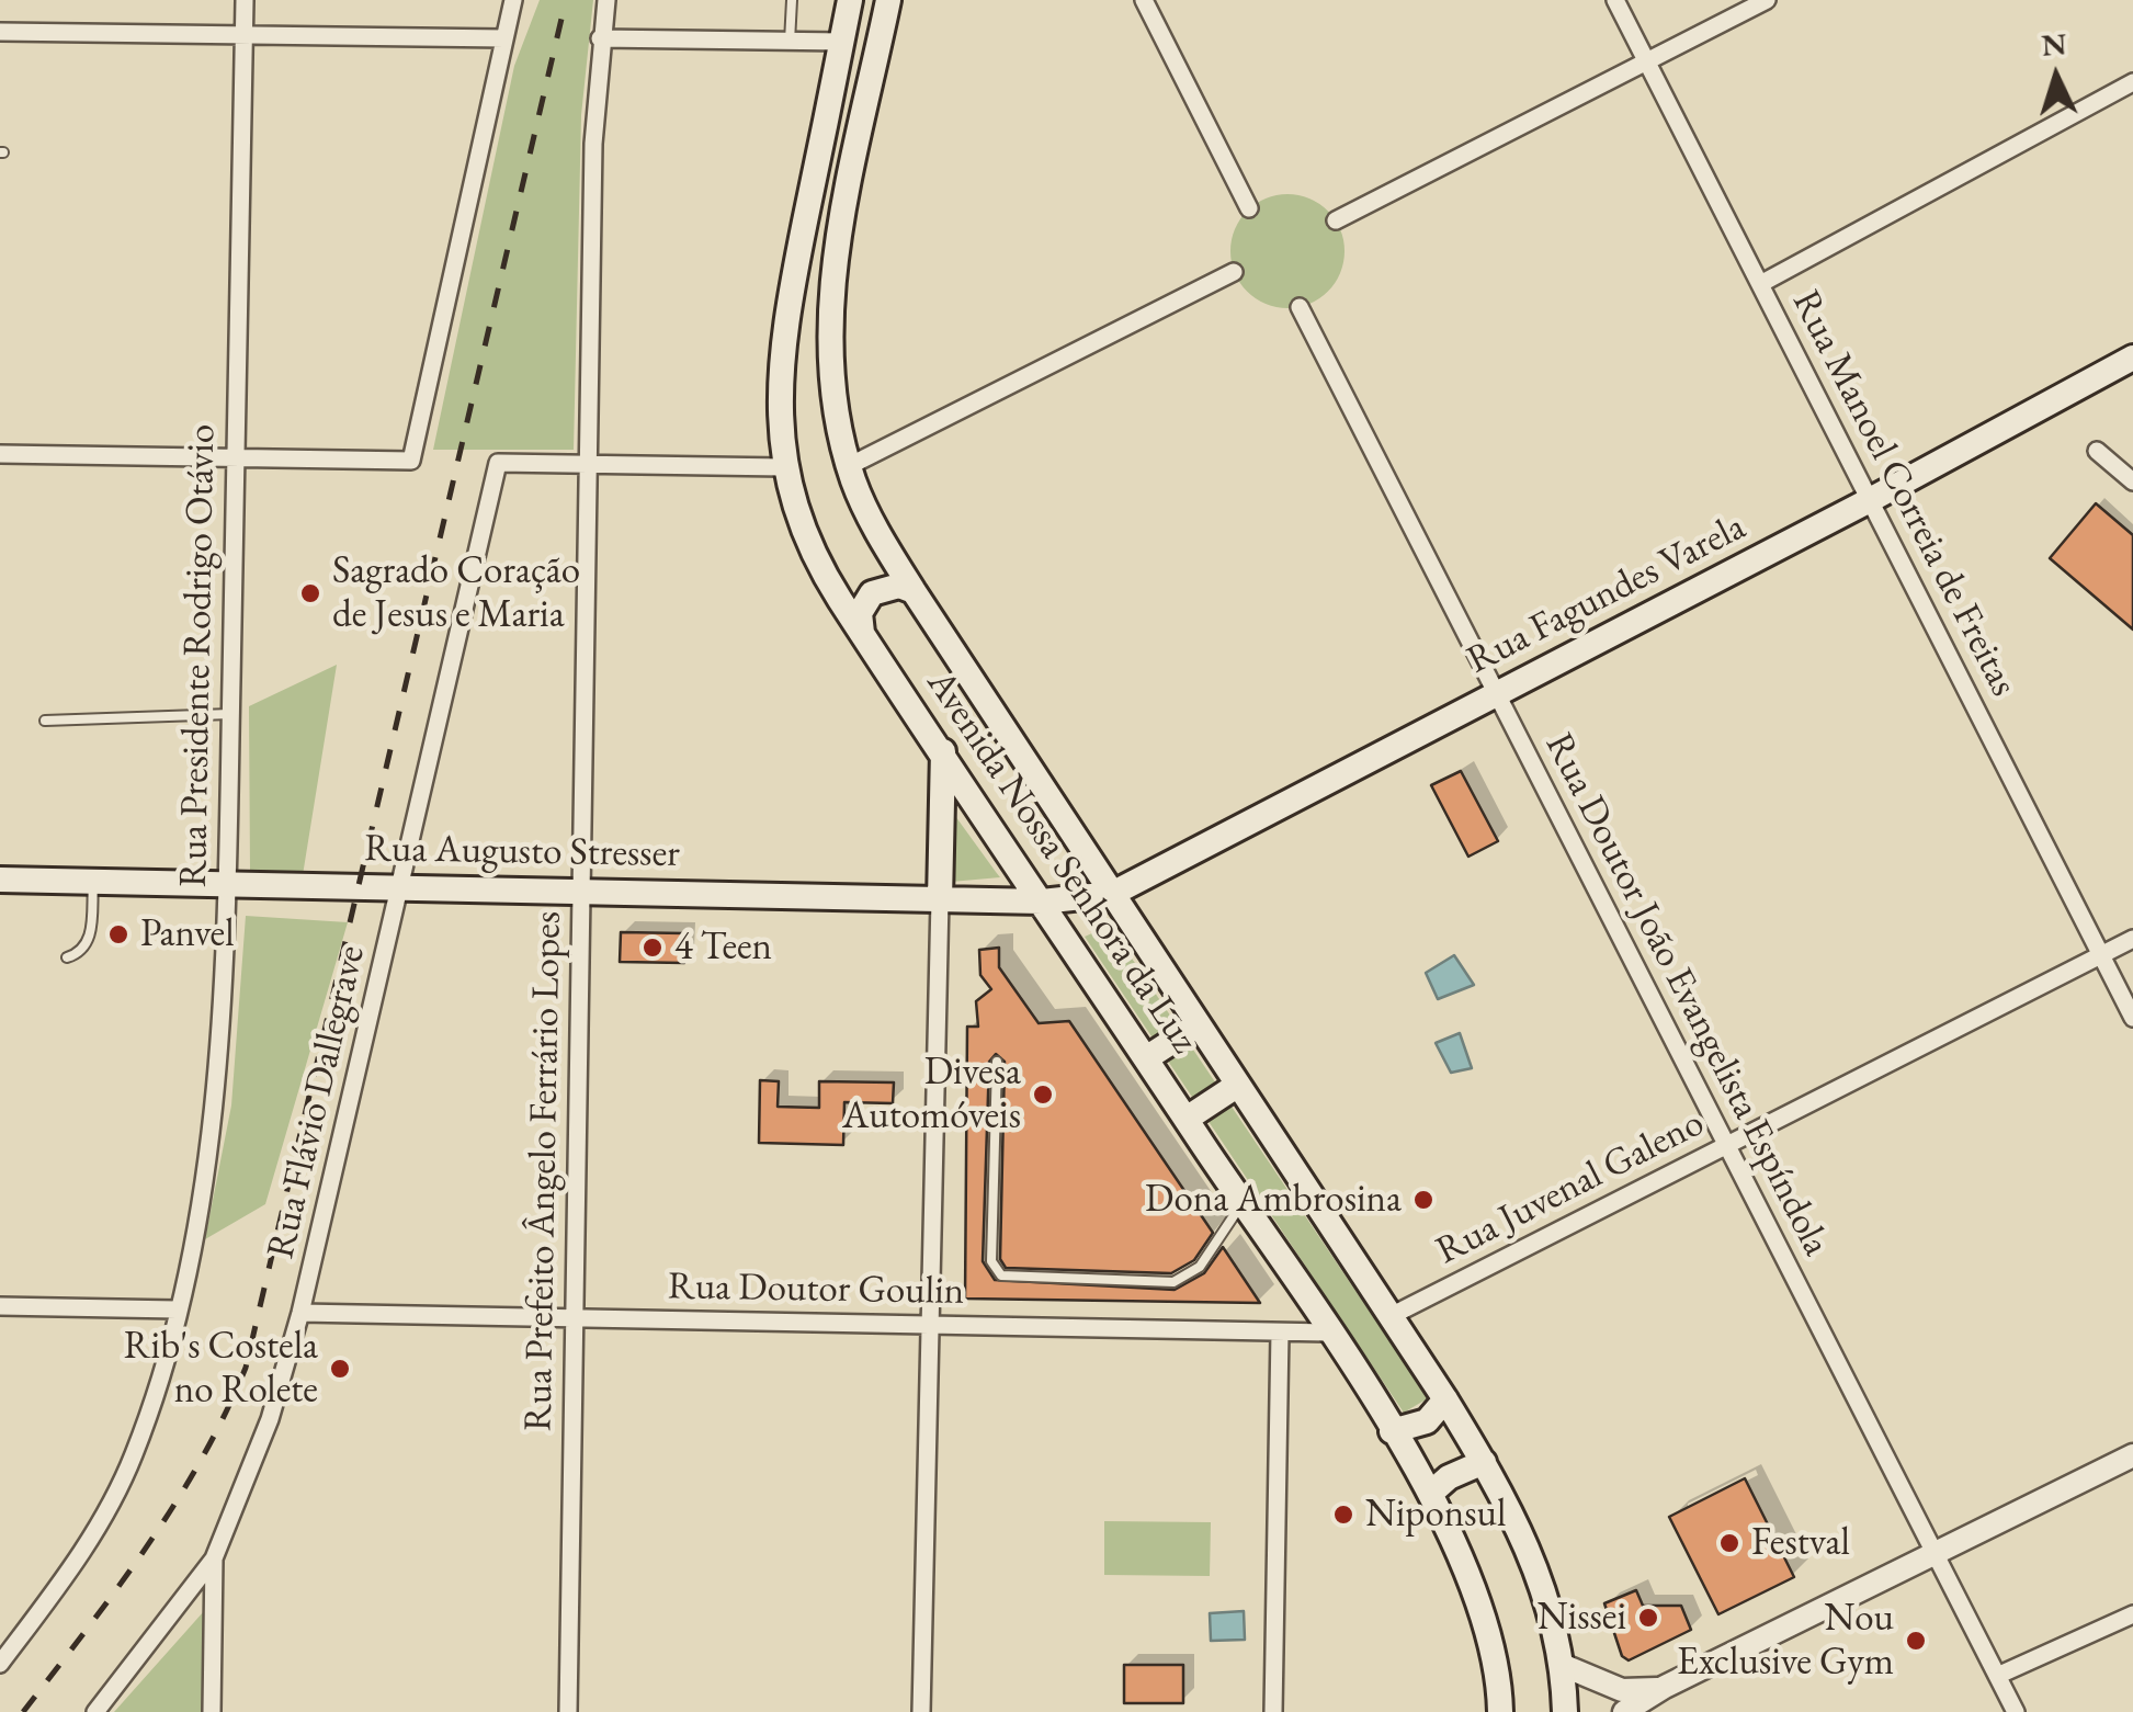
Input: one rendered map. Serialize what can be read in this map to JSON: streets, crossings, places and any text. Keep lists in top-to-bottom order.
{
  "streets": {
    "main road": ["Rua Fagundes Varela", "Rua Augusto Stresser", "Avenida Nossa Senhora da Luz"],
    "street": [
      "Rua Manoel Correia de Freitas",
      "Rua Presidente Rodrigo Otávio",
      "Rua Doutor João Evangelista Espíndola",
      "Rua Flávio Dallegrave",
      "Rua Prefeito Ângelo Ferrário Lopes",
      "Rua Juvenal Galeno",
      "Rua Doutor Goulin"
    ]
  },
  "crossings": [
    ["Rua Manoel Correia de Freitas", "Rua Fagundes Varela"],
    ["Rua Manoel Correia de Freitas", "Rua Juvenal Galeno"],
    ["Rua Fagundes Varela", "Rua Augusto Stresser"],
    ["Rua Fagundes Varela", "Avenida Nossa Senhora da Luz"],
    ["Rua Fagundes Varela", "Rua Doutor João Evangelista Espíndola"],
    ["Rua Presidente Rodrigo Otávio", "Rua Augusto Stresser"],
    ["Rua Augusto Stresser", "Avenida Nossa Senhora da Luz"],
    ["Rua Augusto Stresser", "Rua Flávio Dallegrave"],
    ["Rua Augusto Stresser", "Rua Prefeito Ângelo Ferrário Lopes"],
    ["Avenida Nossa Senhora da Luz", "Rua Juvenal Galeno"],
    ["Avenida Nossa Senhora da Luz", "Rua Doutor Goulin"],
    ["Rua Doutor João Evangelista Espíndola", "Rua Juvenal Galeno"],
    ["Rua Flávio Dallegrave", "Rua Prefeito Ângelo Ferrário Lopes"],
    ["Rua Flávio Dallegrave", "Rua Doutor Goulin"],
    ["Rua Prefeito Ângelo Ferrário Lopes", "Rua Doutor Goulin"]
  ],
  "places": [
    "Sagrado Coração de Jesus e Maria",
    "Panvel",
    "4 Teen",
    "Divesa Automóveis",
    "Dona Ambrosina",
    "Rib's Costela no Rolete",
    "Niponsul",
    "Festval",
    "Nissei",
    "Nou Exclusive Gym"
  ],
  "north": "top"
}
